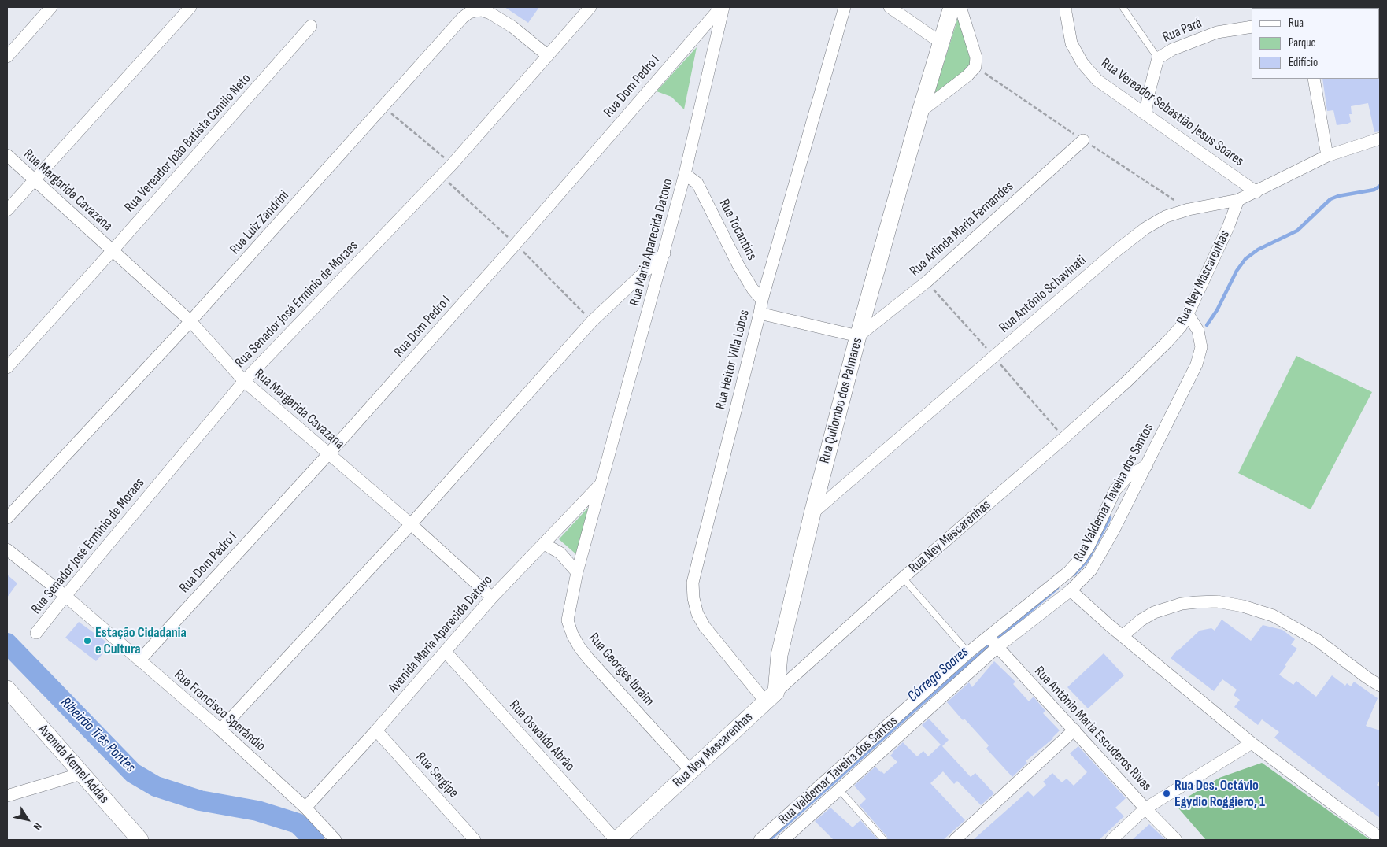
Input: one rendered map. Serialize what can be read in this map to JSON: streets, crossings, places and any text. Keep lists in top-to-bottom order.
{
  "streets": {
    "street": [
      "Rua Pará",
      "Rua Dom Pedro I",
      "Rua Vereador Sebastião Jesus Soares",
      "Rua Vereador João Batista Camilo Neto",
      "Rua Margarida Cavazana",
      "Rua Luiz Zandrini",
      "Rua Arlinda Maria Fernandes",
      "Rua Tocantins",
      "Rua Maria Aparecida Datovo",
      "Rua Ney Mascarenhas",
      "Rua Antônio Schavinati",
      "Rua Senador José Erminio de Moraes",
      "Rua Heitor Villa Lobos",
      "Rua Quilombo dos Palmares",
      "Rua Valdemar Taveira dos Santos",
      "Avenida Maria Aparecida Datovo",
      "Rua Georges Ibraim",
      "Rua Francisco Sperândio",
      "Rua Antônio Maria Escuderos Rivas",
      "Rua Oswaldo Abrão",
      "Avenida Kemel Addas",
      "Rua Sergipe"
    ]
  },
  "crossings": [
    ["Rua Pará", "Rua Vereador Sebastião Jesus Soares"],
    ["Rua Dom Pedro I", "Rua Margarida Cavazana"],
    ["Rua Dom Pedro I", "Rua Maria Aparecida Datovo"],
    ["Rua Dom Pedro I", "Rua Francisco Sperândio"],
    ["Rua Vereador Sebastião Jesus Soares", "Rua Antônio Schavinati"],
    ["Rua Vereador João Batista Camilo Neto", "Rua Margarida Cavazana"],
    ["Rua Margarida Cavazana", "Rua Luiz Zandrini"],
    ["Rua Margarida Cavazana", "Rua Senador José Erminio de Moraes"],
    ["Rua Margarida Cavazana", "Avenida Maria Aparecida Datovo"],
    ["Rua Luiz Zandrini", "Rua Senador José Erminio de Moraes"],
    ["Rua Arlinda Maria Fernandes", "Rua Quilombo dos Palmares"],
    ["Rua Tocantins", "Rua Maria Aparecida Datovo"],
    ["Rua Tocantins", "Rua Heitor Villa Lobos"],
    ["Rua Maria Aparecida Datovo", "Avenida Maria Aparecida Datovo"],
    ["Rua Maria Aparecida Datovo", "Rua Georges Ibraim"],
    ["Rua Ney Mascarenhas", "Rua Antônio Schavinati"],
    ["Rua Ney Mascarenhas", "Rua Heitor Villa Lobos"],
    ["Rua Ney Mascarenhas", "Rua Quilombo dos Palmares"],
    ["Rua Ney Mascarenhas", "Rua Valdemar Taveira dos Santos"],
    ["Rua Ney Mascarenhas", "Rua Georges Ibraim"],
    ["Rua Ney Mascarenhas", "Rua Oswaldo Abrão"],
    ["Rua Antônio Schavinati", "Rua Quilombo dos Palmares"],
    ["Rua Senador José Erminio de Moraes", "Rua Francisco Sperândio"],
    ["Rua Heitor Villa Lobos", "Rua Quilombo dos Palmares"],
    ["Rua Valdemar Taveira dos Santos", "Rua Antônio Maria Escuderos Rivas"],
    ["Avenida Maria Aparecida Datovo", "Rua Georges Ibraim"],
    ["Avenida Maria Aparecida Datovo", "Rua Francisco Sperândio"],
    ["Avenida Maria Aparecida Datovo", "Rua Oswaldo Abrão"],
    ["Avenida Maria Aparecida Datovo", "Rua Sergipe"]
  ],
  "water": ["Córrego Soares", "Ribeirão Três Pontes"],
  "places": ["Estação Cidadania e Cultura", "Rua Des. Octávio Egydio Roggiero, 1"],
  "legend": ["Rua", "Parque", "Edifício"],
  "north": "bottom right"
}
